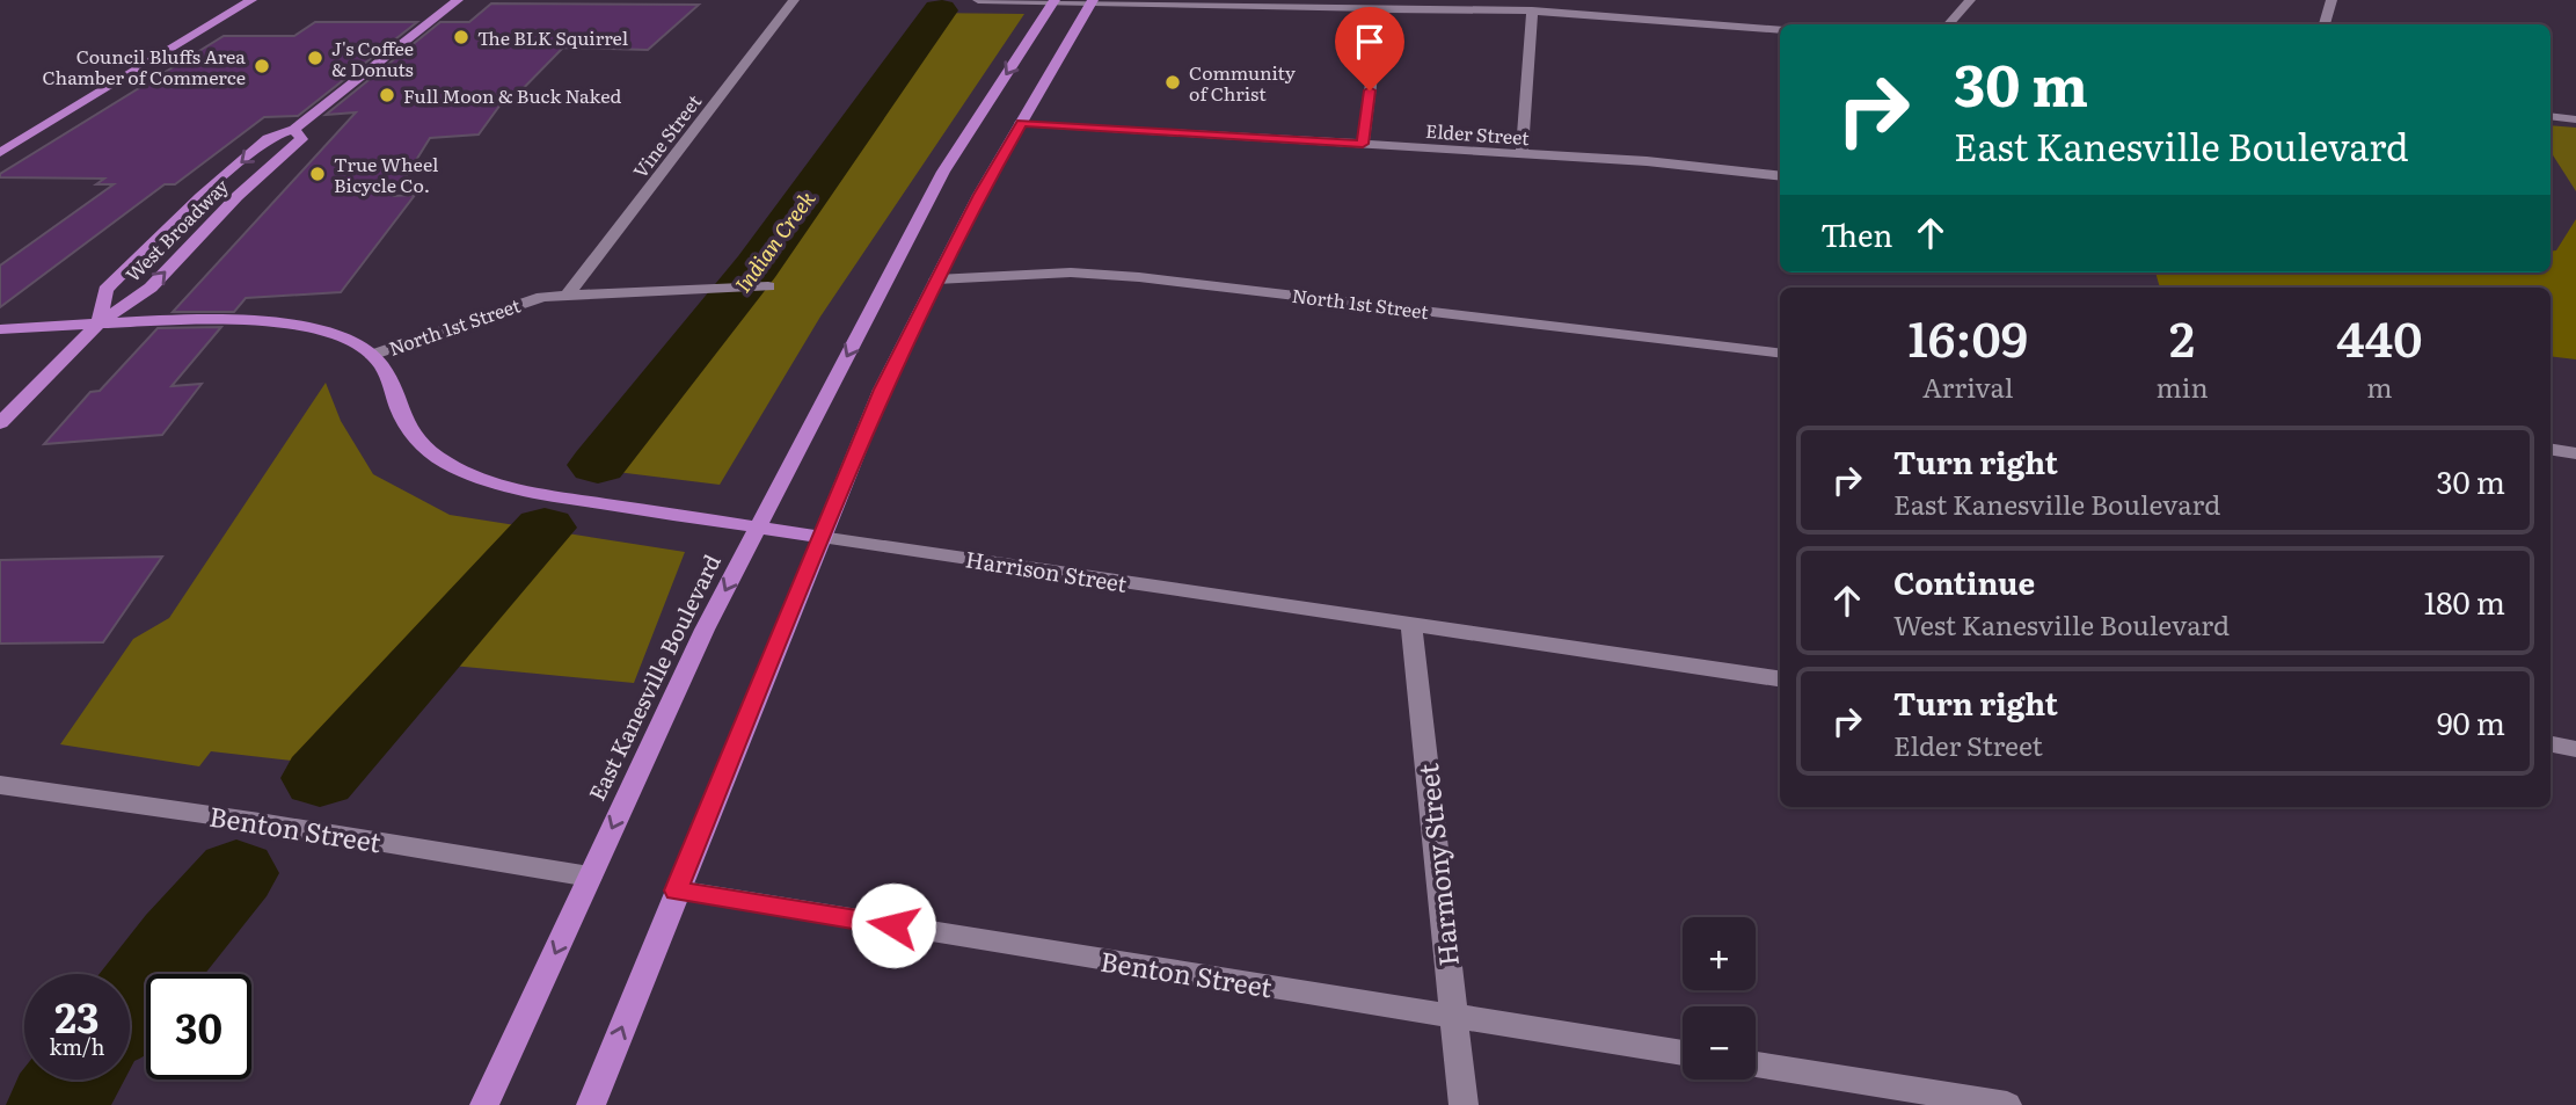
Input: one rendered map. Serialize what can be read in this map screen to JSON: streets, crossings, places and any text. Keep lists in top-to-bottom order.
{
  "streets": {
    "main road": [
      "West Broadway",
      "North 1st Street",
      "Harrison Street",
      "East Kanesville Boulevard"
    ],
    "street": [
      "Elder Street",
      "Vine Street",
      "Benton Street",
      "Harmony Street"
    ]
  },
  "crossings": [
    ["Vine Street", "North 1st Street"],
    ["West Broadway", "North 1st Street"],
    ["North 1st Street", "Harrison Street"],
    ["Harrison Street", "East Kanesville Boulevard"],
    ["Harrison Street", "Harmony Street"],
    ["East Kanesville Boulevard", "Benton Street"],
    ["Benton Street", "Harmony Street"]
  ],
  "water": ["Indian Creek"],
  "places": [
    "The BLK Squirrel",
    "J's Coffee & Donuts",
    "Council Bluffs Area Chamber of Commerce",
    "Community of Christ",
    "Full Moon & Buck Naked",
    "True Wheel Bicycle Co."
  ],
  "page": {
    "turn": ["30 m", "East Kanesville Boulevard"],
    "then": "Then",
    "eta": [
      "16:09",
      "Arrival",
      "2",
      "min",
      "440",
      "m"
    ],
    "list": [
      {
        "name": "Turn right",
        "note": "East Kanesville Boulevard",
        "value": "30 m"
      },
      {
        "name": "Continue",
        "note": "West Kanesville Boulevard",
        "value": "180 m"
      },
      {
        "name": "Turn right",
        "note": "Elder Street",
        "value": "90 m"
      }
    ],
    "map_buttons": ["+", "−"],
    "speed": "23 km/h",
    "limit": "30"
  }
}
